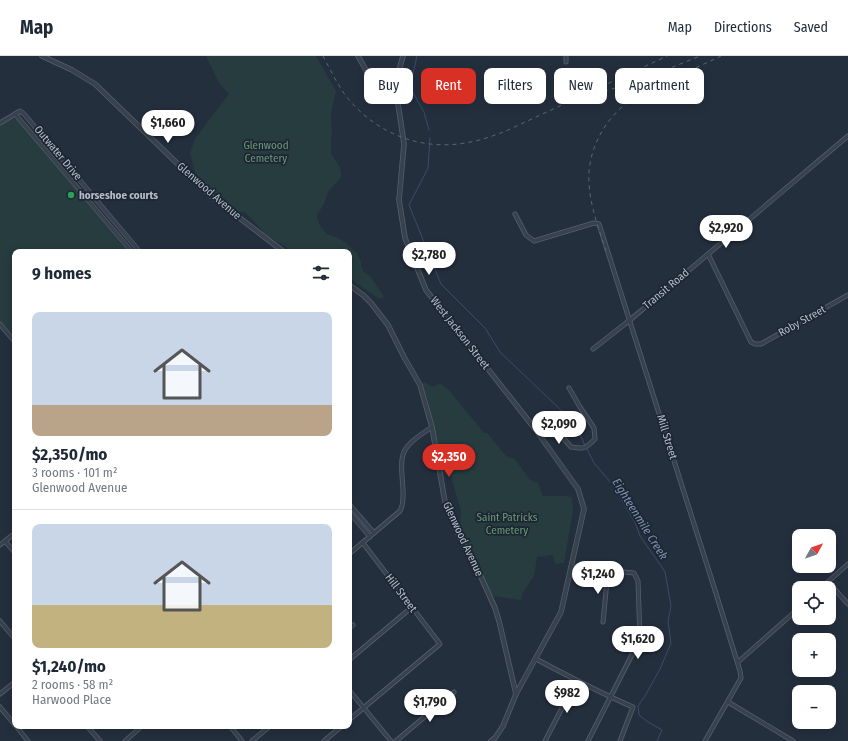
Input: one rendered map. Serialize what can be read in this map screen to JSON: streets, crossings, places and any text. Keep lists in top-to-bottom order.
{
  "streets": {
    "street": [
      "Outwater Drive",
      "Glenwood Avenue",
      "Transit Road",
      "Roby Street",
      "West Jackson Street",
      "Mill Street",
      "Hill Street"
    ]
  },
  "crossings": [
    ["Glenwood Avenue", "West Jackson Street"],
    ["Transit Road", "Roby Street"],
    ["Transit Road", "Mill Street"]
  ],
  "water": ["Eighteenmile Creek"],
  "parks": ["Glenwood Cemetery", "Saint Patricks Cemetery"],
  "places": ["horseshoe courts"],
  "north": "top right",
  "page": {
    "header": "Map",
    "nav": ["Map", "Directions", "Saved"],
    "chip": [
      "Buy",
      "Rent",
      "Filters",
      "New",
      "Apartment"
    ],
    "price": [
      "$1,660",
      "$2,920",
      "$2,780",
      "$2,090",
      "$2,350",
      "$1,240",
      "$1,620",
      "$982",
      "$1,790"
    ],
    "heading": "9 homes",
    "list": [
      {
        "name": "$2,350/mo",
        "note": "3 rooms · 101 m² · Glenwood Avenue"
      },
      {
        "name": "$1,240/mo",
        "note": "2 rooms · 58 m² · Harwood Place"
      }
    ],
    "map_buttons": ["+", "−"]
  }
}
